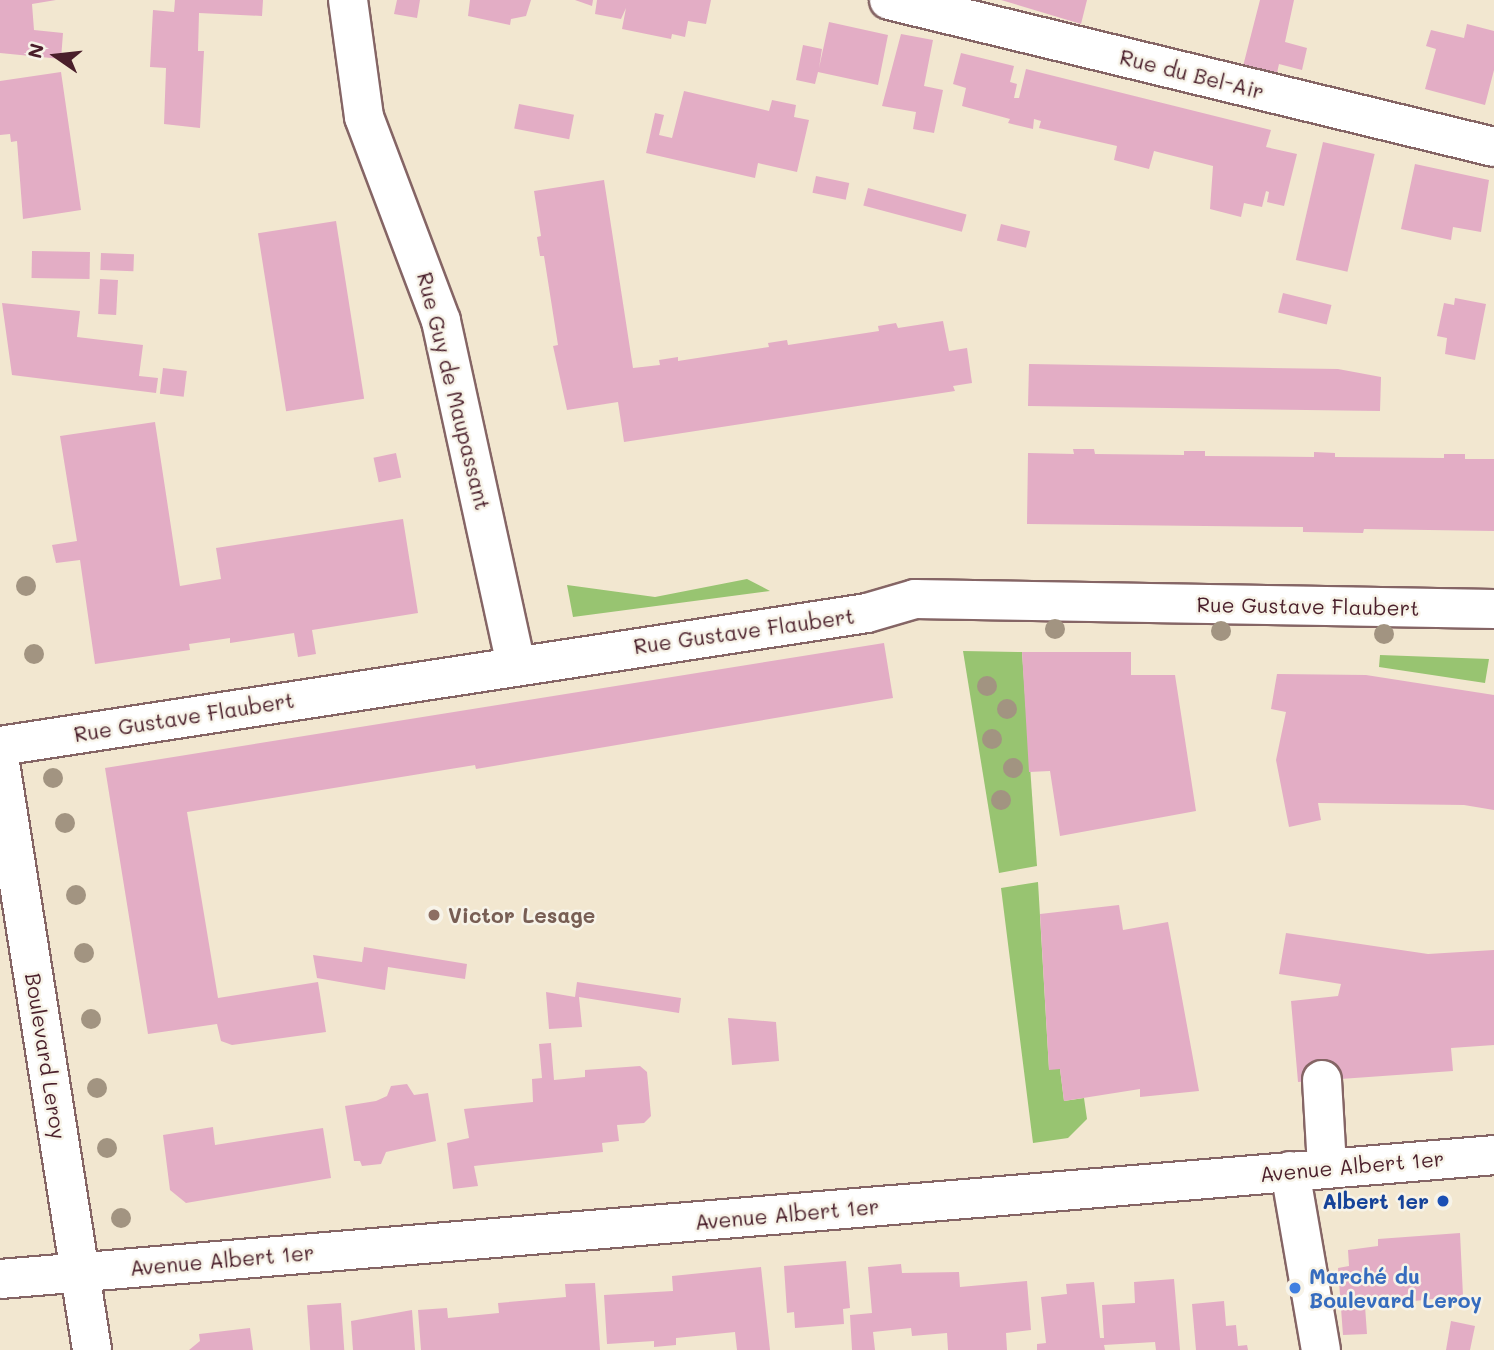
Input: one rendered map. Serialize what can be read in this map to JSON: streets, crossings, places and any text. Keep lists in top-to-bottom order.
{
  "streets": {
    "street": [
      "Rue du Bel-Air",
      "Rue Guy de Maupassant",
      "Rue Gustave Flaubert",
      "Boulevard Leroy",
      "Avenue Albert 1er"
    ]
  },
  "crossings": [
    ["Rue Guy de Maupassant", "Rue Gustave Flaubert"],
    ["Boulevard Leroy", "Avenue Albert 1er"]
  ],
  "places": ["Victor Lesage", "Albert 1er", "Marché du Boulevard Leroy"],
  "north": "left"
}
